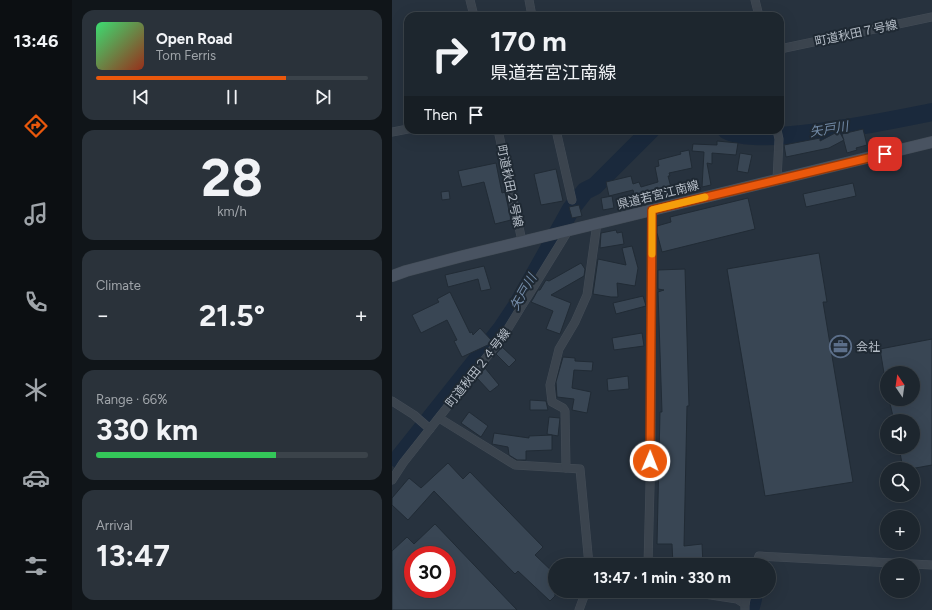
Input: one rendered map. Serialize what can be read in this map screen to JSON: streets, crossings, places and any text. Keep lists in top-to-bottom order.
{
  "streets": {
    "main road": ["県道若宮江南線"],
    "street": ["町道秋田７号線", "町道秋田２号線", "町道秋田２４号線"]
  },
  "crossings": [
    ["町道秋田２号線", "県道若宮江南線"],
    ["県道若宮江南線", "町道秋田２４号線"]
  ],
  "water": ["矢戸川"],
  "places": {
    "office": ["会社"]
  },
  "north": "top",
  "page": {
    "tabs": "13:46",
    "turn": ["170 m", "県道若宮江南線"],
    "song": ["Open Road", "Tom Ferris"],
    "then": "Then",
    "tile": [
      ["28", "km/h"],
      "Climate",
      ["Range · 66%", "330 km"],
      ["Arrival", "13:47"]
    ],
    "heat": ["−", "21.5°", "+"],
    "map_buttons": ["+", "−"],
    "limit": "30",
    "trip": "13:47 · 1 min · 330 m"
  }
}
